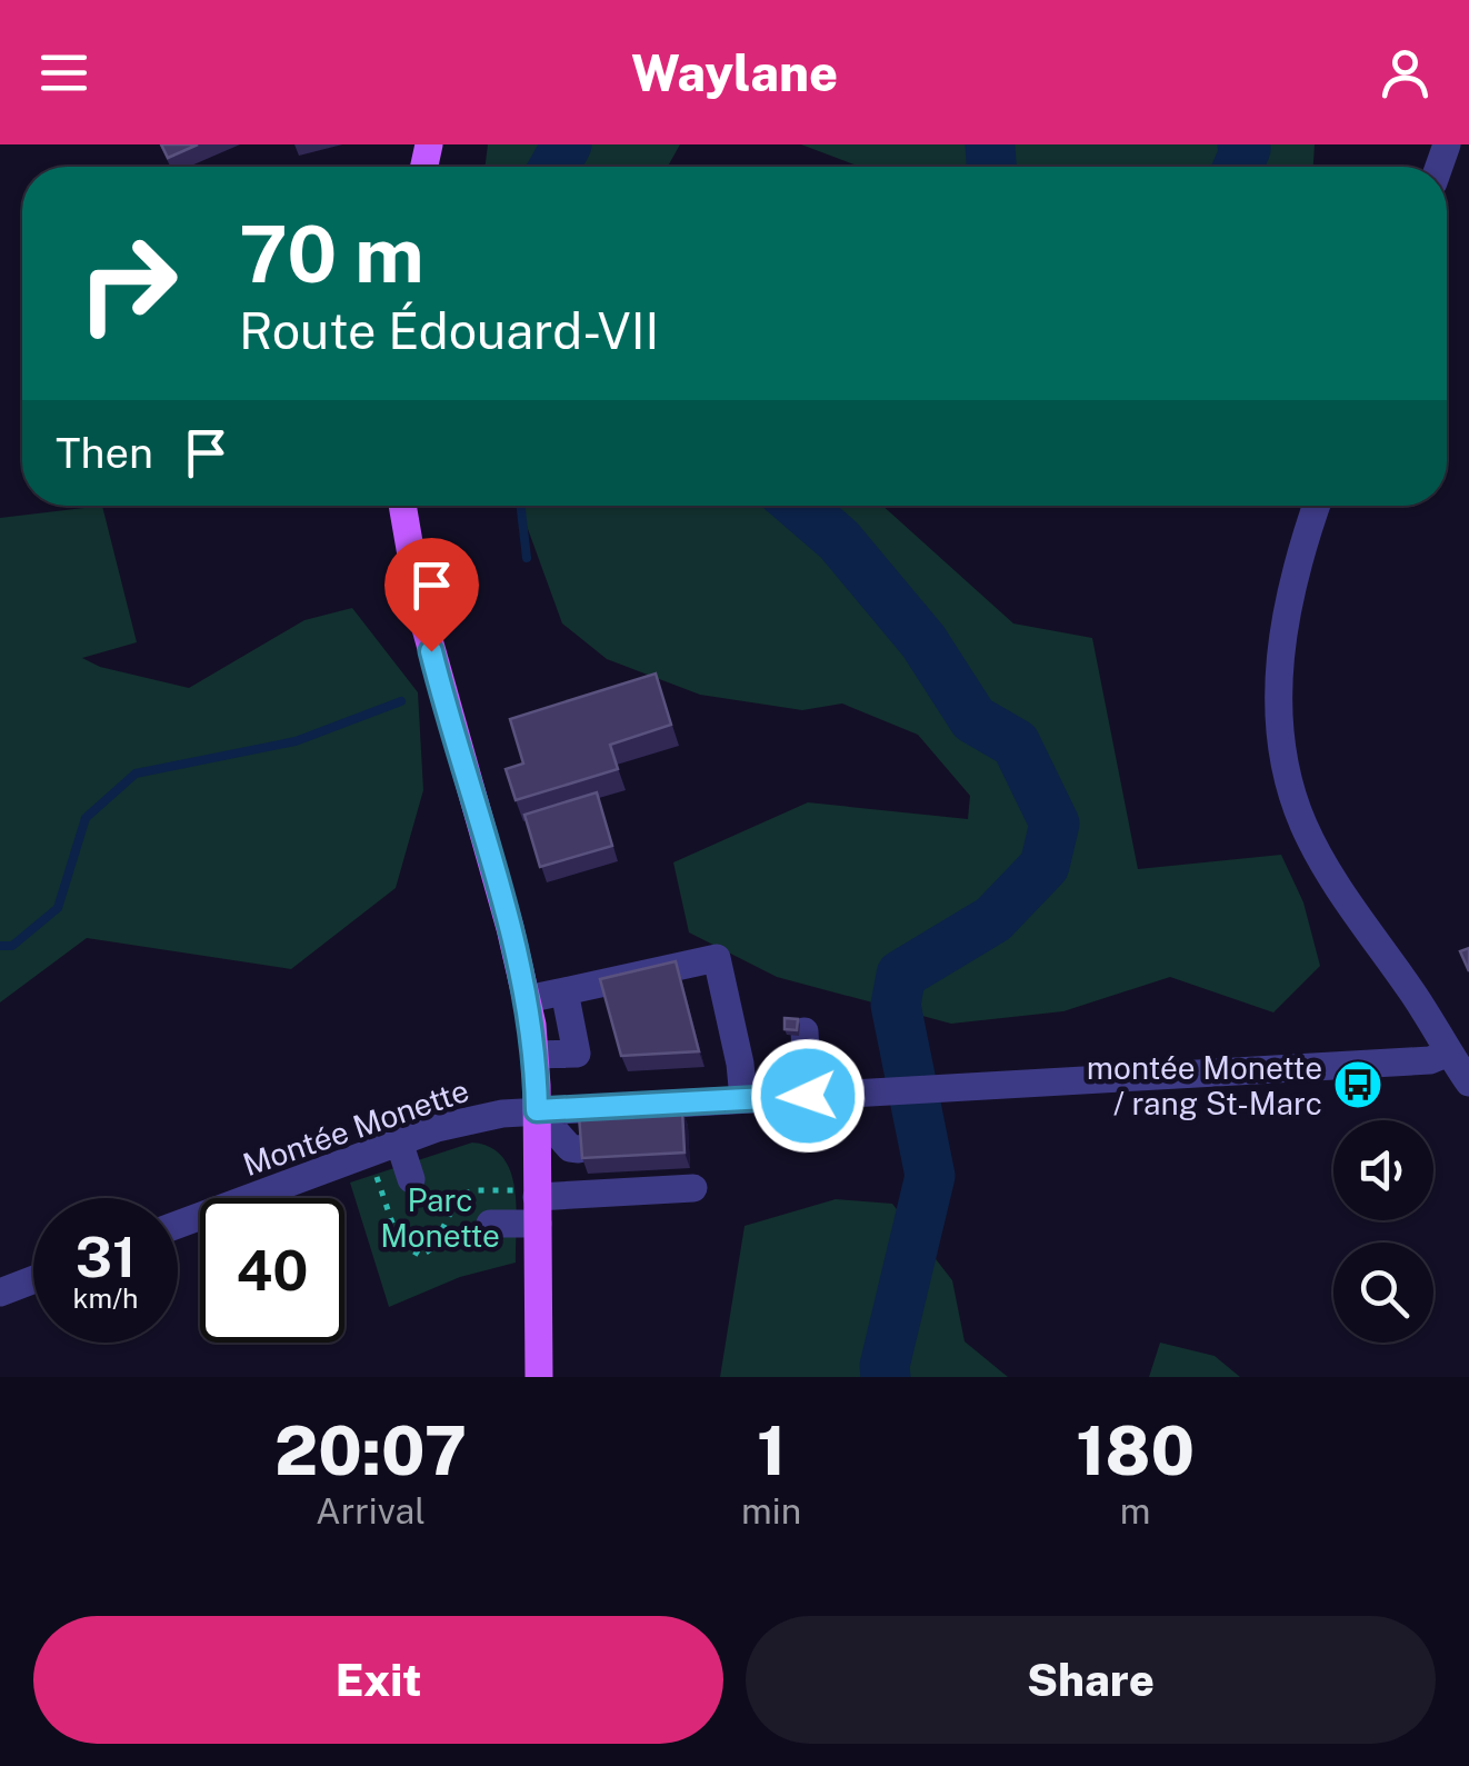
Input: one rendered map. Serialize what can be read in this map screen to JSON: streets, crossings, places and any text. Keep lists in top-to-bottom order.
{
  "streets": {
    "street": ["Montée Monette"]
  },
  "parks": ["Parc Monette"],
  "places": {
    "bus stop": ["montée Monette / rang St-Marc"]
  },
  "page": {
    "header": "Waylane",
    "turn": ["70 m", "Route Édouard-VII"],
    "then": "Then",
    "speed": "31 km/h",
    "limit": "40",
    "eta": [
      "20:07",
      "Arrival",
      "1",
      "min",
      "180",
      "m"
    ],
    "buttons": ["Exit", "Share"]
  }
}
